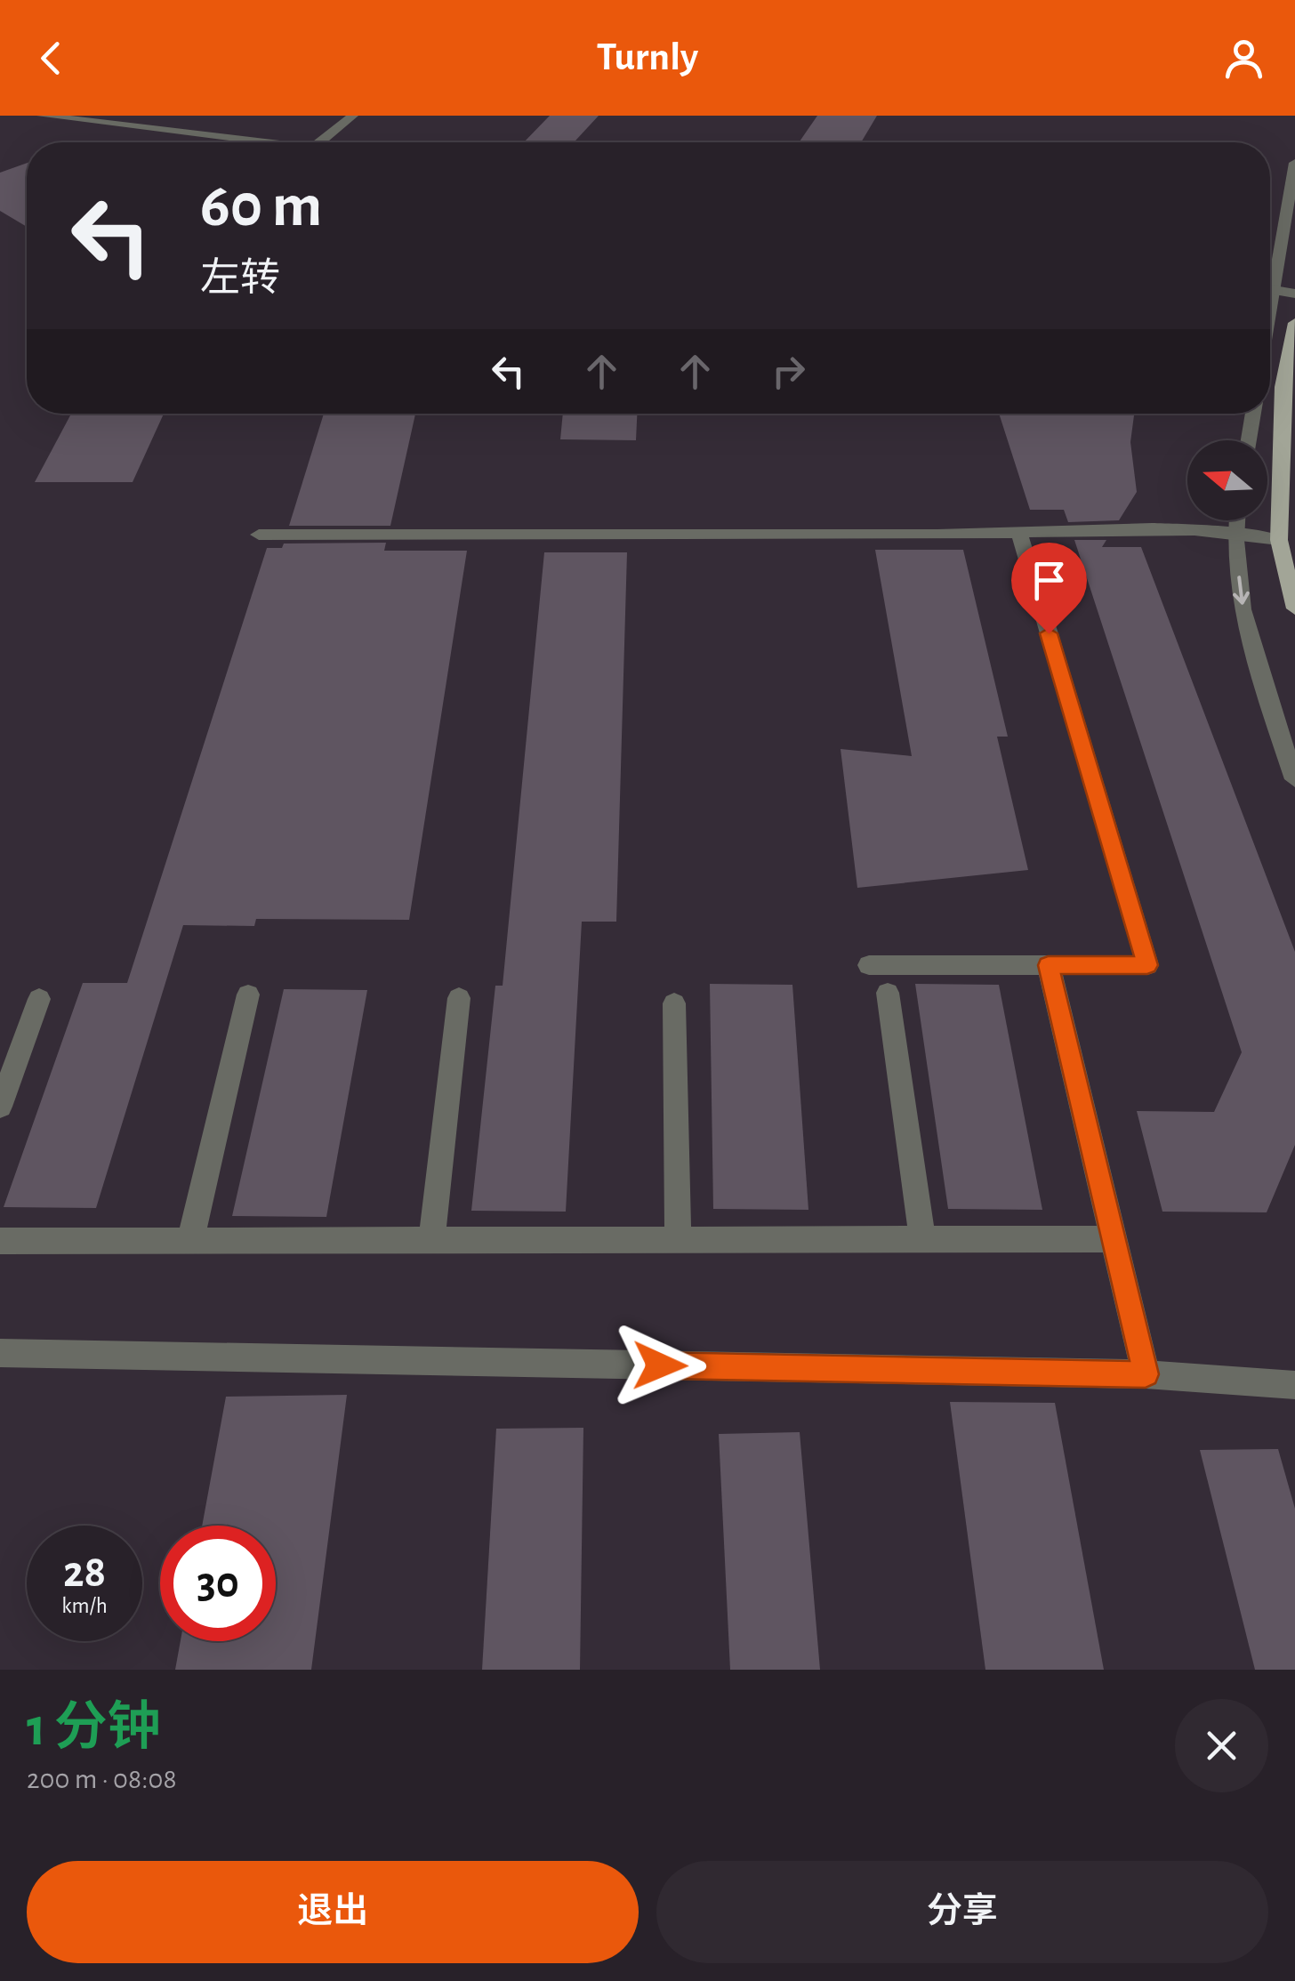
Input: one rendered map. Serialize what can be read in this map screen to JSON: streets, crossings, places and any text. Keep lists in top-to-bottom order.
{
  "north": "left",
  "page": {
    "header": "Turnly",
    "turn": ["60 m", "左转"],
    "speed": "28 km/h",
    "limit": "30",
    "heading": ["1 分钟", "200 m · 08:08"],
    "buttons": ["退出", "分享"]
  }
}
